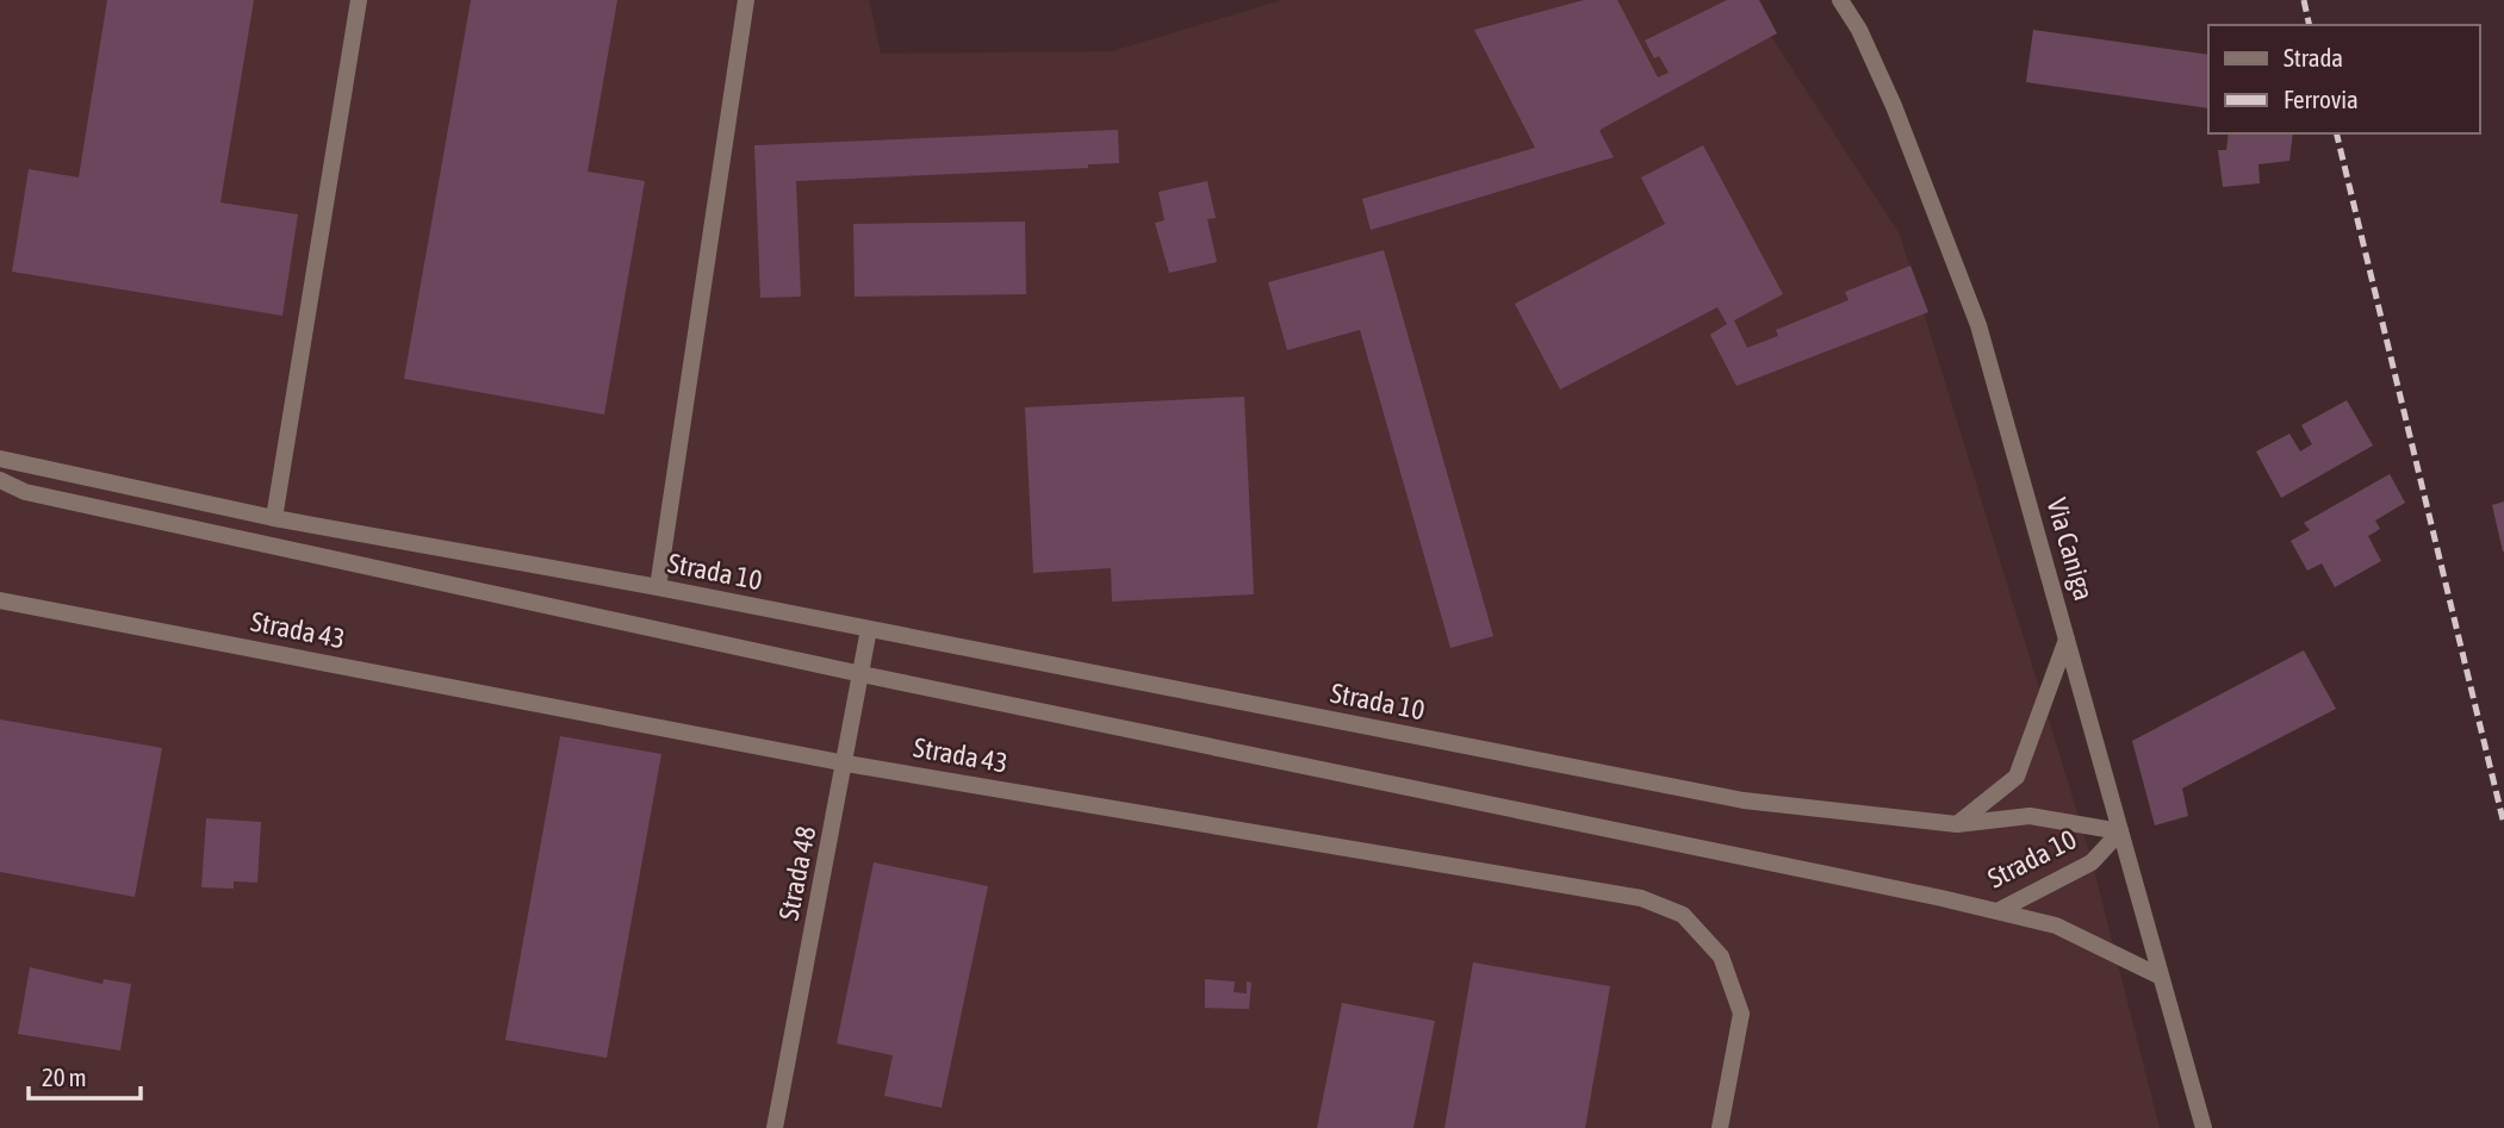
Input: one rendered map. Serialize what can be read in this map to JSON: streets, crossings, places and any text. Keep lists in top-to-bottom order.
{
  "streets": {
    "street": [
      "Via Caniga",
      "Strada 10",
      "Strada 43",
      "Strada 48"
    ]
  },
  "crossings": [
    ["Via Caniga", "Strada 10"],
    ["Strada 10", "Strada 48"],
    ["Strada 43", "Strada 48"]
  ],
  "legend": ["Strada", "Ferrovia"],
  "scale_bar": "20 m"
}
